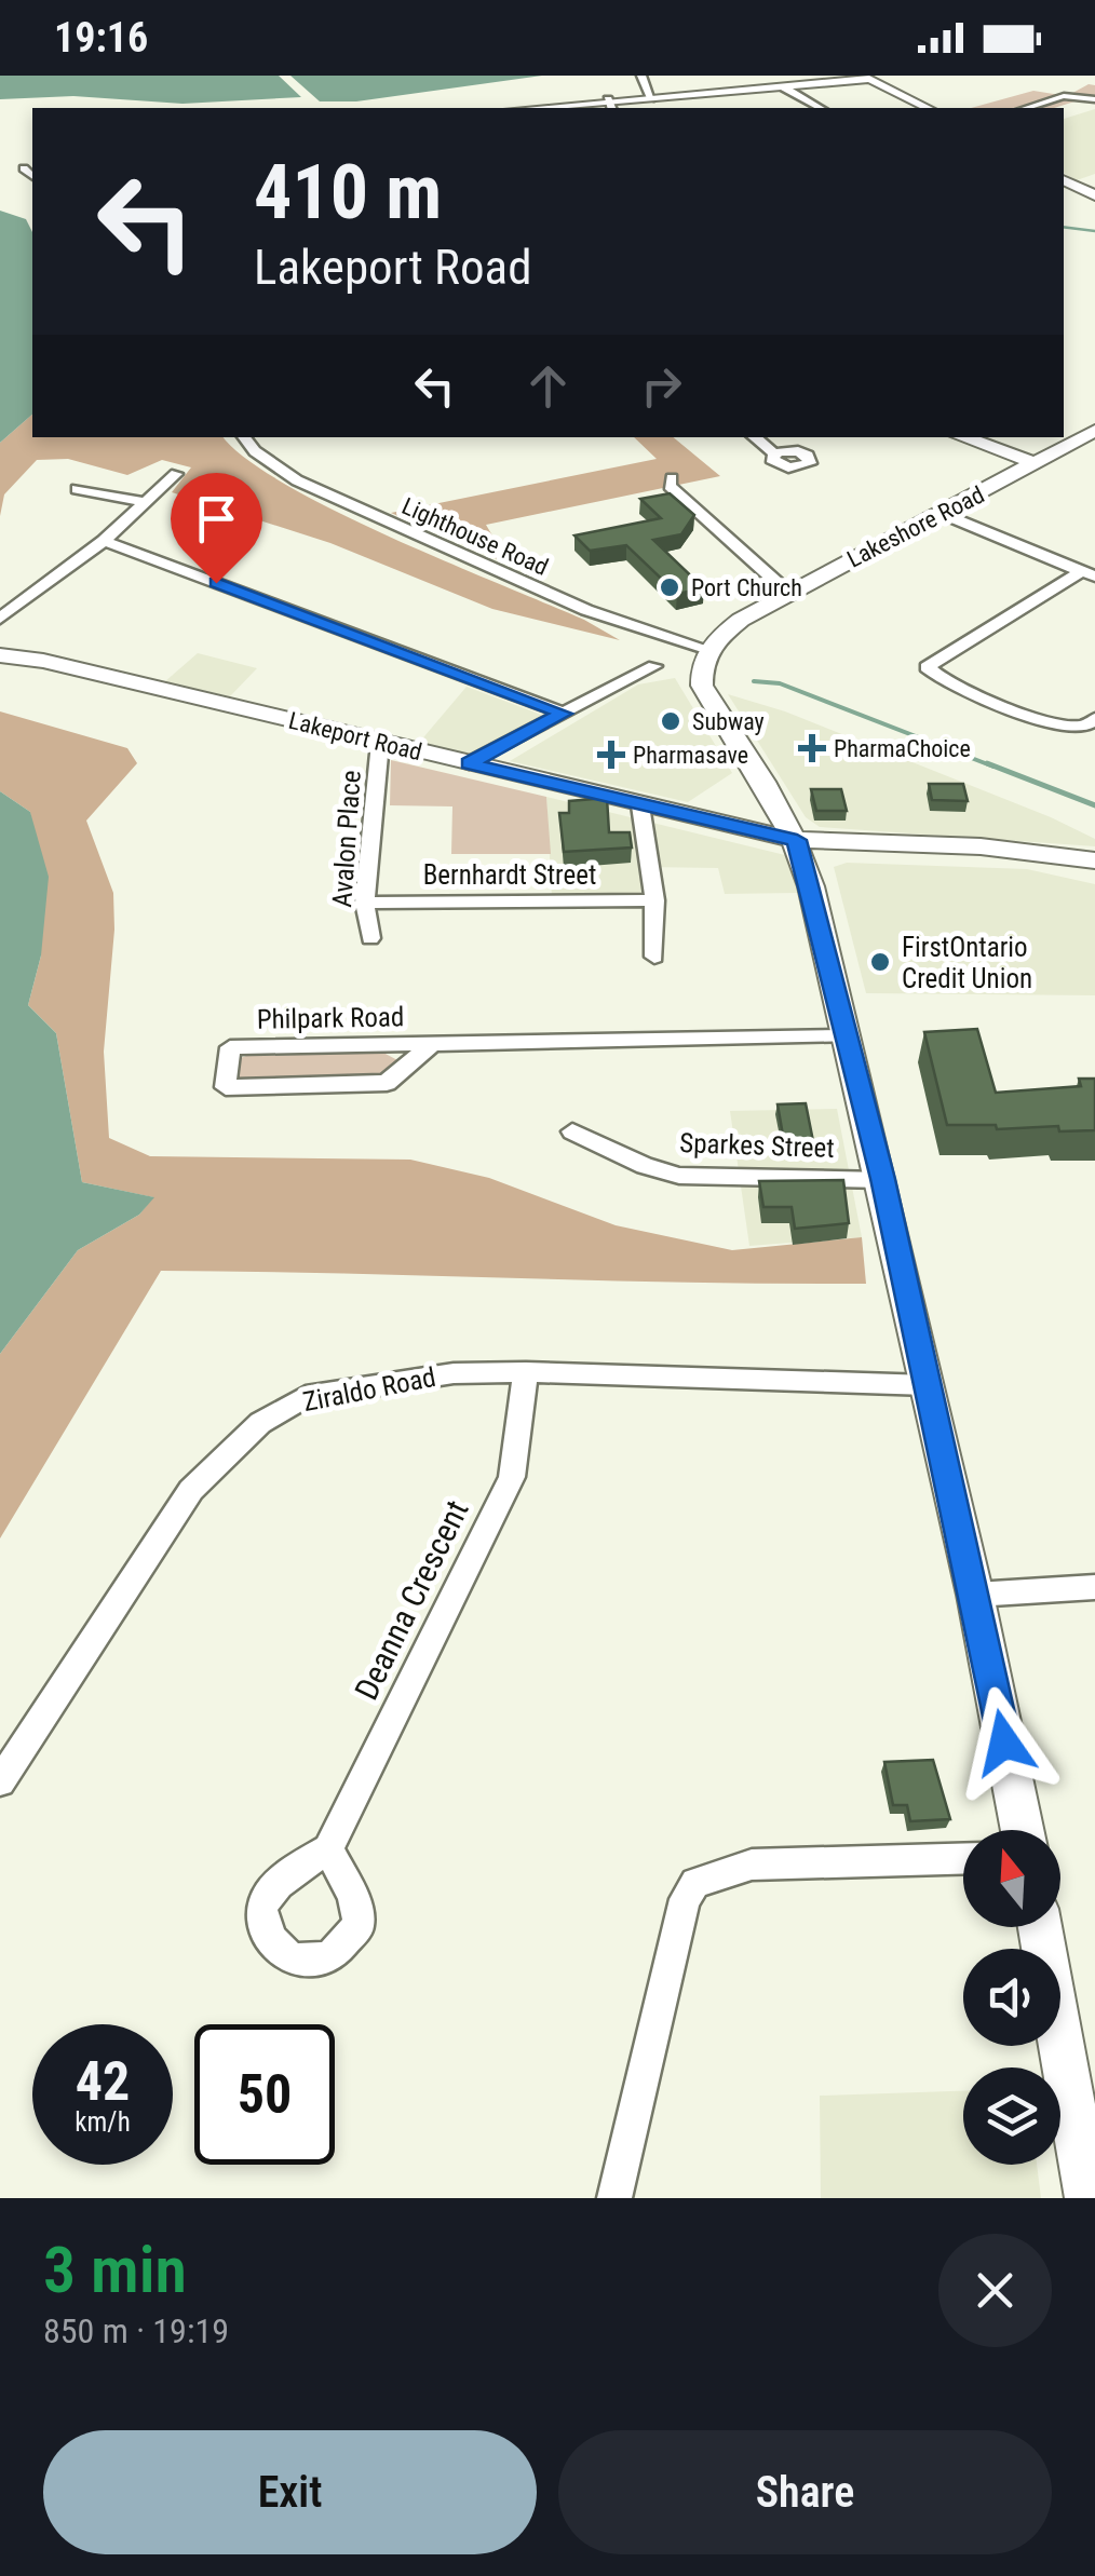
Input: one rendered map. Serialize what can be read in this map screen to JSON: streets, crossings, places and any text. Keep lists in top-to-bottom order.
{
  "streets": {
    "main road": ["Lakeshore Road", "Lakeport Road"],
    "street": [
      "Lighthouse Road",
      "Avalon Place",
      "Bernhardt Street",
      "Philpark Road",
      "Sparkes Street",
      "Ziraldo Road",
      "Deanna Crescent"
    ]
  },
  "crossings": [
    ["Lakeshore Road", "Lighthouse Road"],
    ["Lakeport Road", "Avalon Place"],
    ["Avalon Place", "Bernhardt Street"],
    ["Ziraldo Road", "Deanna Crescent"]
  ],
  "places": {
    "other": ["Port Church", "Subway", "FirstOntario Credit Union"],
    "health": ["PharmaChoice", "Pharmasave"]
  },
  "north": "top",
  "page": {
    "status": "19:16",
    "turn": ["410 m", "Lakeport Road"],
    "speed": "42 km/h",
    "limit": "50",
    "heading": ["3 min", "850 m · 19:19"],
    "buttons": ["Exit", "Share"]
  }
}
